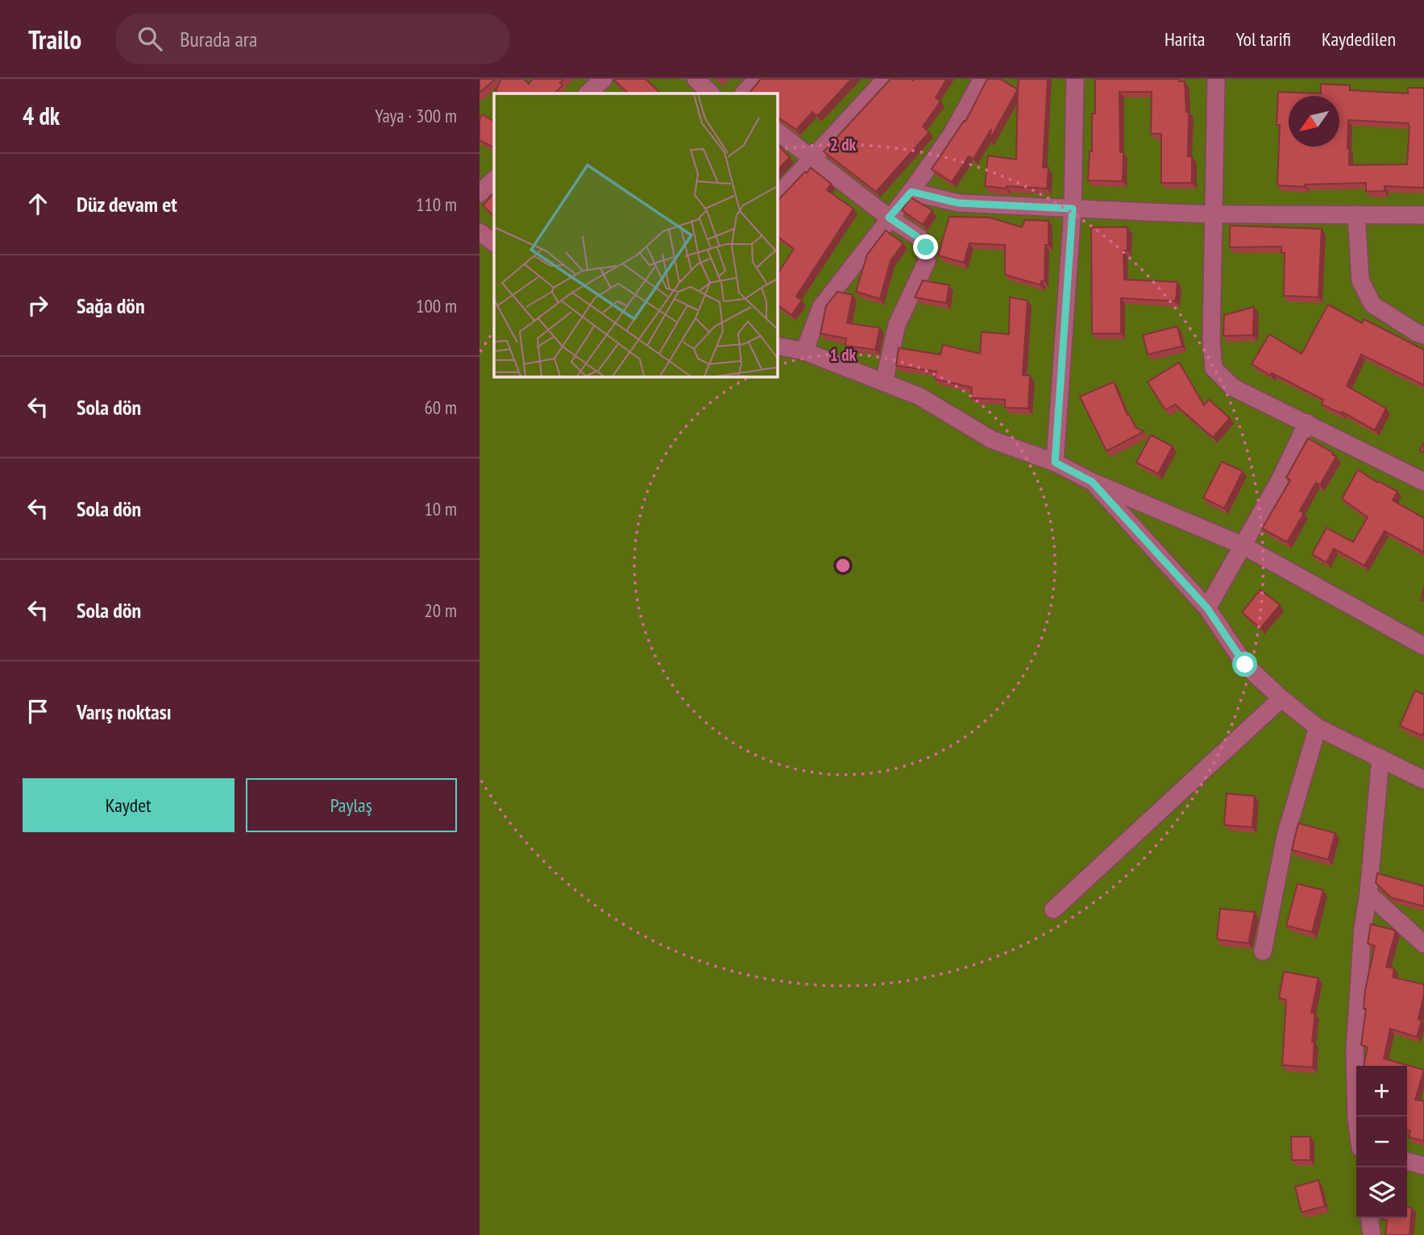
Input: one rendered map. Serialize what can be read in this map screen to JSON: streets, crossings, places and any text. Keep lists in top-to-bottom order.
{
  "north": "bottom left",
  "page": {
    "header": "Trailo",
    "search": "Burada ara",
    "nav": ["Harita", "Yol tarifi", "Kaydedilen"],
    "heading": ["4 dk", "Yaya · 300 m"],
    "list": [
      ["Düz devam et", "110 m"],
      ["Sağa dön", "100 m"],
      ["Sola dön", "60 m"],
      ["Sola dön", "10 m"],
      ["Sola dön", "20 m"],
      "Varış noktası"
    ],
    "buttons": ["Kaydet", "Paylaş"],
    "map_buttons": ["+", "−"]
  },
  "rings": ["2 dk", "1 dk"]
}
